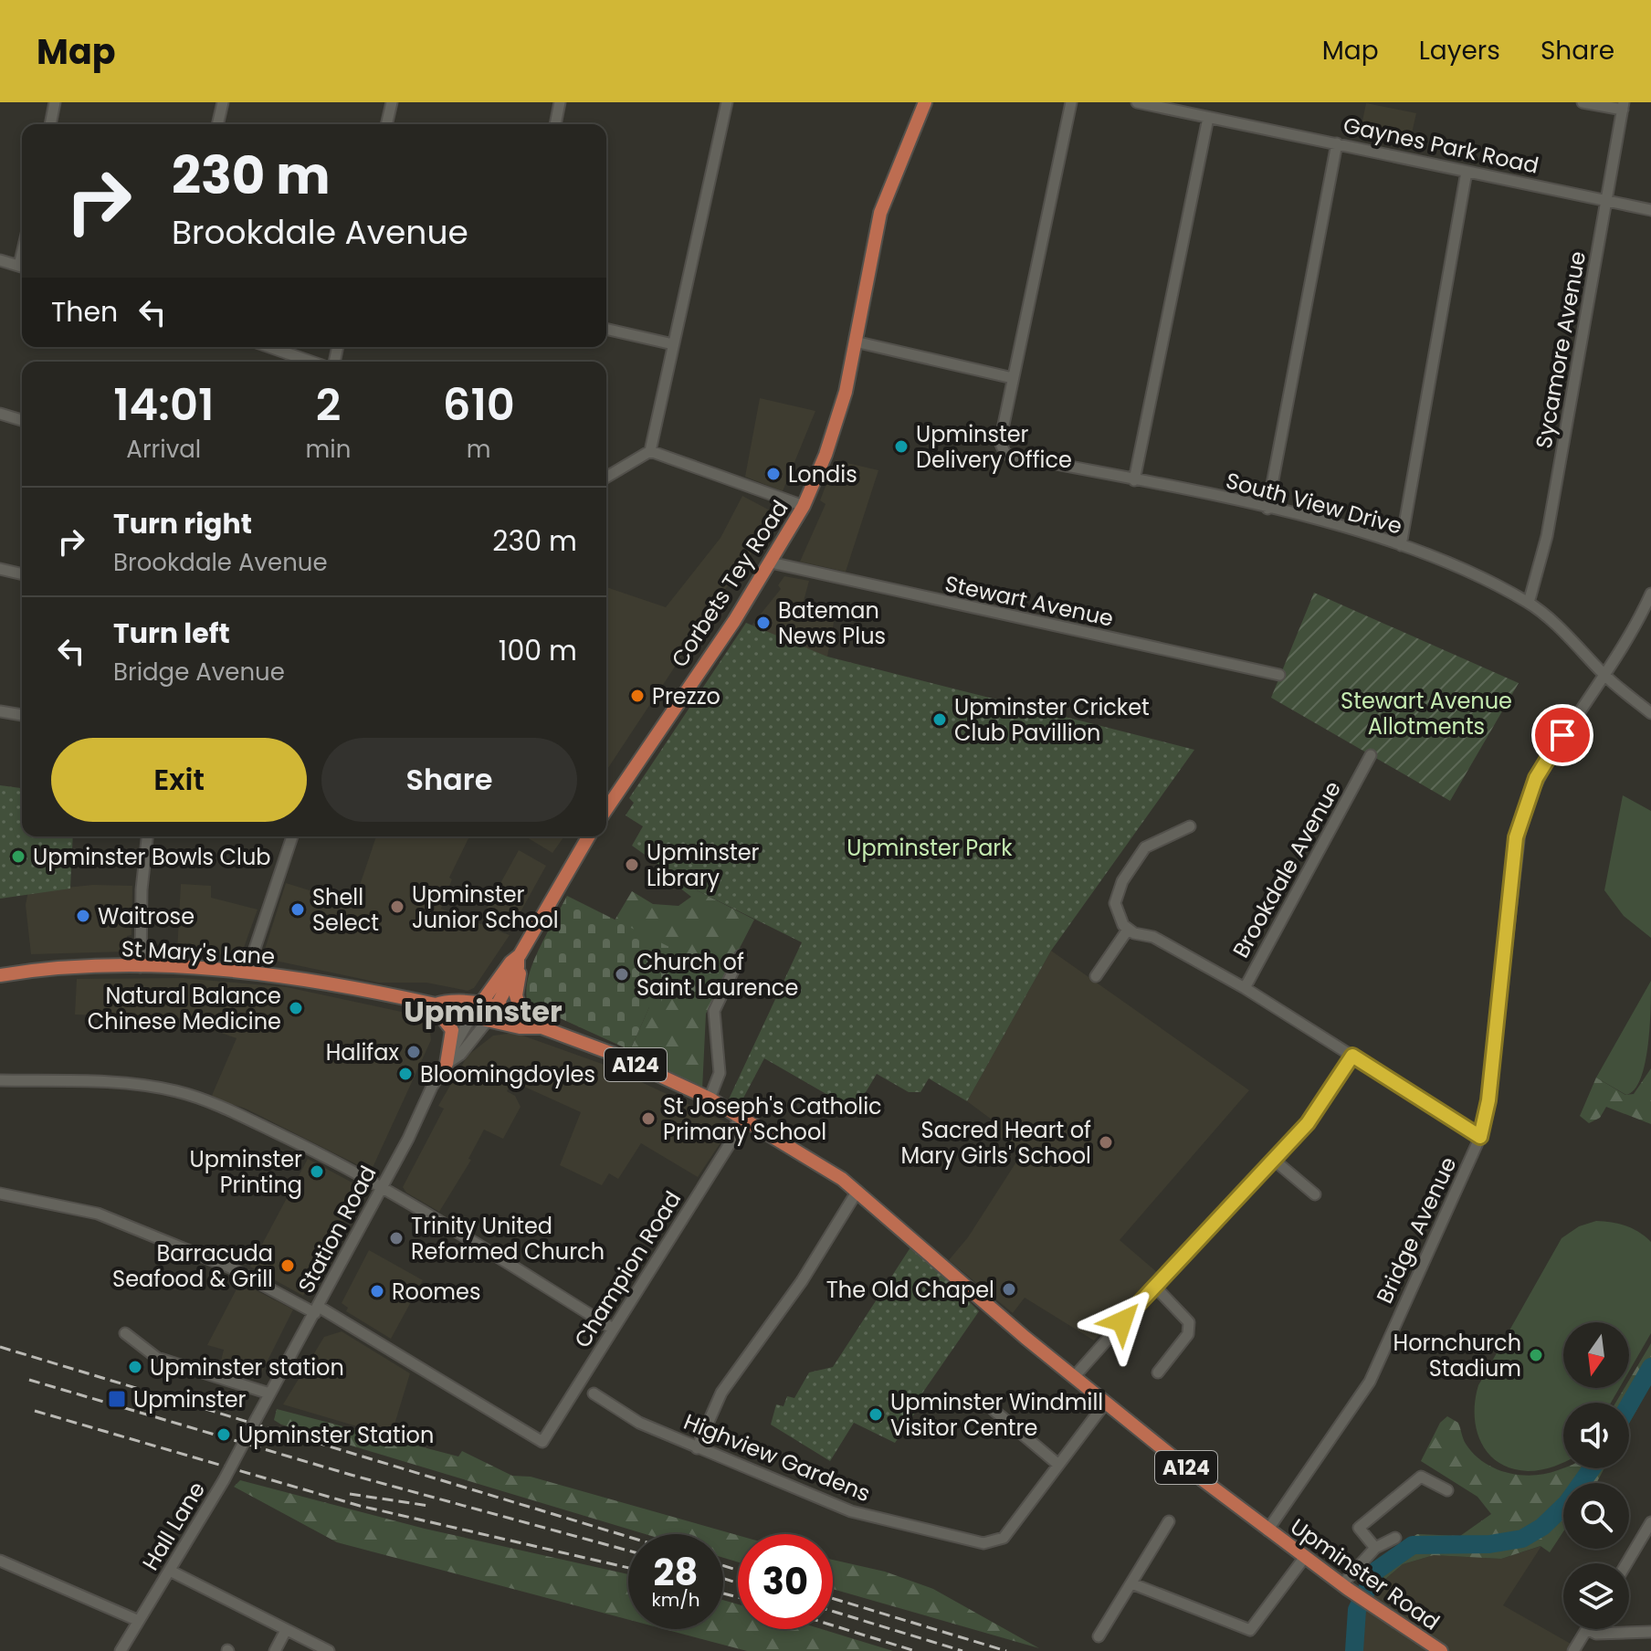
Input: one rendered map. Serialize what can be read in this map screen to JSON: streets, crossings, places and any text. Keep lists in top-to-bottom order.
{
  "streets": {
    "main road": [
      "Corbets Tey Road",
      "St Mary's Lane",
      "A124",
      "Upminster Road"
    ],
    "street": [
      "Gaynes Park Road",
      "Sycamore Avenue",
      "South View Drive",
      "Stewart Avenue",
      "Brookdale Avenue",
      "Station Road",
      "Bridge Avenue",
      "Champion Road",
      "Highview Gardens",
      "Hall Lane"
    ]
  },
  "crossings": [
    ["Gaynes Park Road", "Sycamore Avenue"],
    ["Sycamore Avenue", "South View Drive"],
    ["South View Drive", "Bridge Avenue"],
    ["Corbets Tey Road", "Stewart Avenue"],
    ["Brookdale Avenue", "Bridge Avenue"],
    ["St Mary's Lane", "Station Road"],
    ["St Mary's Lane", "Bridge Avenue"],
    ["St Mary's Lane", "Champion Road"],
    ["St Mary's Lane", "Highview Gardens"],
    ["St Mary's Lane", "Upminster Road"],
    ["Station Road", "Champion Road"],
    ["Station Road", "Hall Lane"],
    ["Bridge Avenue", "Upminster Road"]
  ],
  "districts": ["Upminster"],
  "parks": ["Stewart Avenue Allotments", "Upminster Park"],
  "places": {
    "other": [
      "Upminster Delivery Office",
      "Londis",
      "Bateman News Plus",
      "Prezzo",
      "Upminster Cricket Club Pavillion",
      "Upminster Bowls Club",
      "Upminster Library",
      "Upminster Junior School",
      "Shell Select",
      "Waitrose",
      "Church of Saint Laurence",
      "Natural Balance Chinese Medicine",
      "Halifax",
      "Bloomingdoyles",
      "St Joseph's Catholic Primary School",
      "Sacred Heart of Mary Girls' School",
      "Upminster Printing",
      "Trinity United Reformed Church",
      "Barracuda Seafood & Grill",
      "The Old Chapel",
      "Roomes",
      "Hornchurch Stadium",
      "Upminster station",
      "Upminster Windmill Visitor Centre",
      "Upminster Station"
    ],
    "transit": ["Upminster"]
  },
  "north": "bottom",
  "page": {
    "header": "Map",
    "nav": ["Map", "Layers", "Share"],
    "turn": ["230 m", "Brookdale Avenue"],
    "then": "Then",
    "eta": [
      "14:01",
      "Arrival",
      "2",
      "min",
      "610",
      "m"
    ],
    "list": [
      {
        "name": "Turn right",
        "note": "Brookdale Avenue",
        "value": "230 m"
      },
      {
        "name": "Turn left",
        "note": "Bridge Avenue",
        "value": "100 m"
      }
    ],
    "buttons": ["Exit", "Share"],
    "speed": "28 km/h",
    "limit": "30"
  }
}
